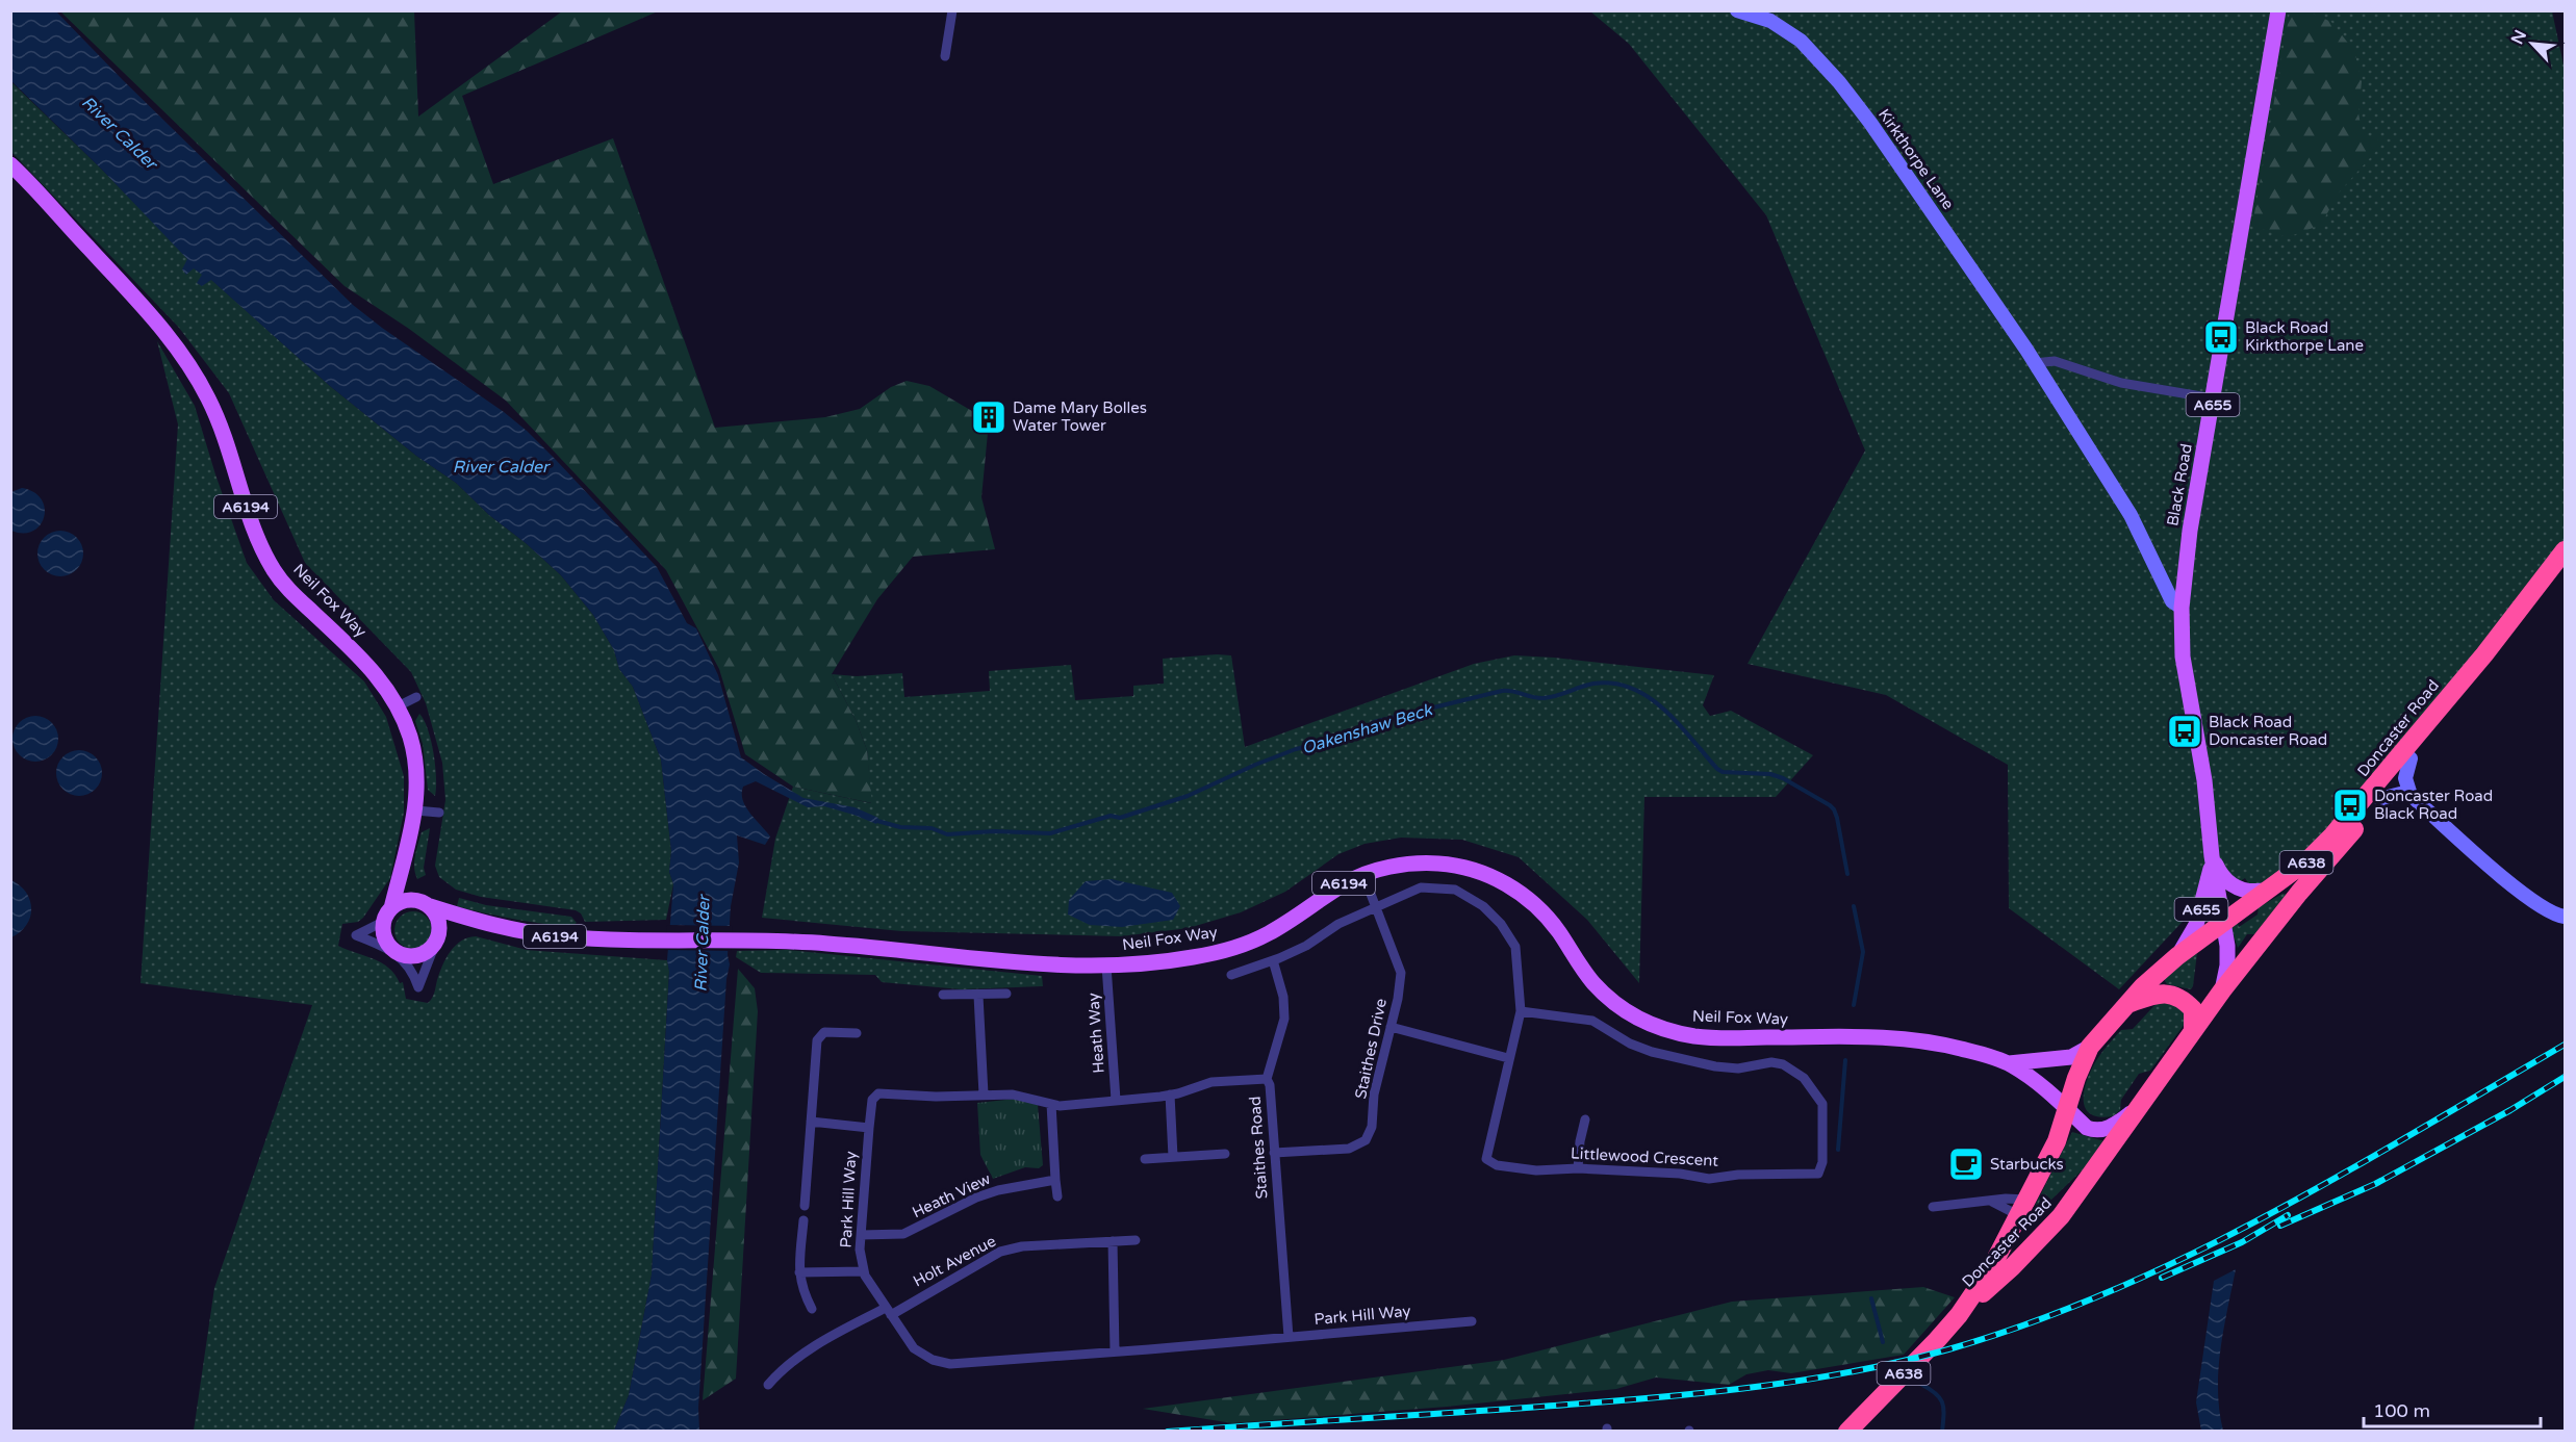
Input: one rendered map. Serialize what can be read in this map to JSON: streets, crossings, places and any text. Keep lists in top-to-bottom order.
{
  "streets": {
    "highway": ["Doncaster Road", "A638"],
    "main road": [
      "A655",
      "Black Road",
      "A6194",
      "Neil Fox Way"
    ],
    "street": [
      "Kirkthorpe Lane",
      "Heath Way",
      "Staithes Drive",
      "Staithes Road",
      "Littlewood Crescent",
      "Heath View",
      "Park Hill Way",
      "Holt Avenue"
    ]
  },
  "crossings": [
    ["Kirkthorpe Lane", "Black Road"],
    ["Black Road", "Doncaster Road"],
    ["Neil Fox Way", "Doncaster Road"],
    ["Neil Fox Way", "Heath Way"],
    ["Neil Fox Way", "Staithes Drive"],
    ["Heath Way", "Park Hill Way"],
    ["Staithes Drive", "Staithes Road"],
    ["Staithes Drive", "Littlewood Crescent"],
    ["Staithes Road", "Littlewood Crescent"],
    ["Staithes Road", "Park Hill Way"],
    ["Heath View", "Park Hill Way"],
    ["Park Hill Way", "Holt Avenue"]
  ],
  "water": ["River Calder", "Oakenshaw Beck"],
  "places": {
    "bus stop": ["Black Road Kirkthorpe Lane", "Black Road Doncaster Road", "Doncaster Road Black Road"],
    "building": ["Dame Mary Bolles Water Tower"],
    "cafe": ["Starbucks"]
  },
  "scale_bar": "100 m",
  "north": "top left"
}
